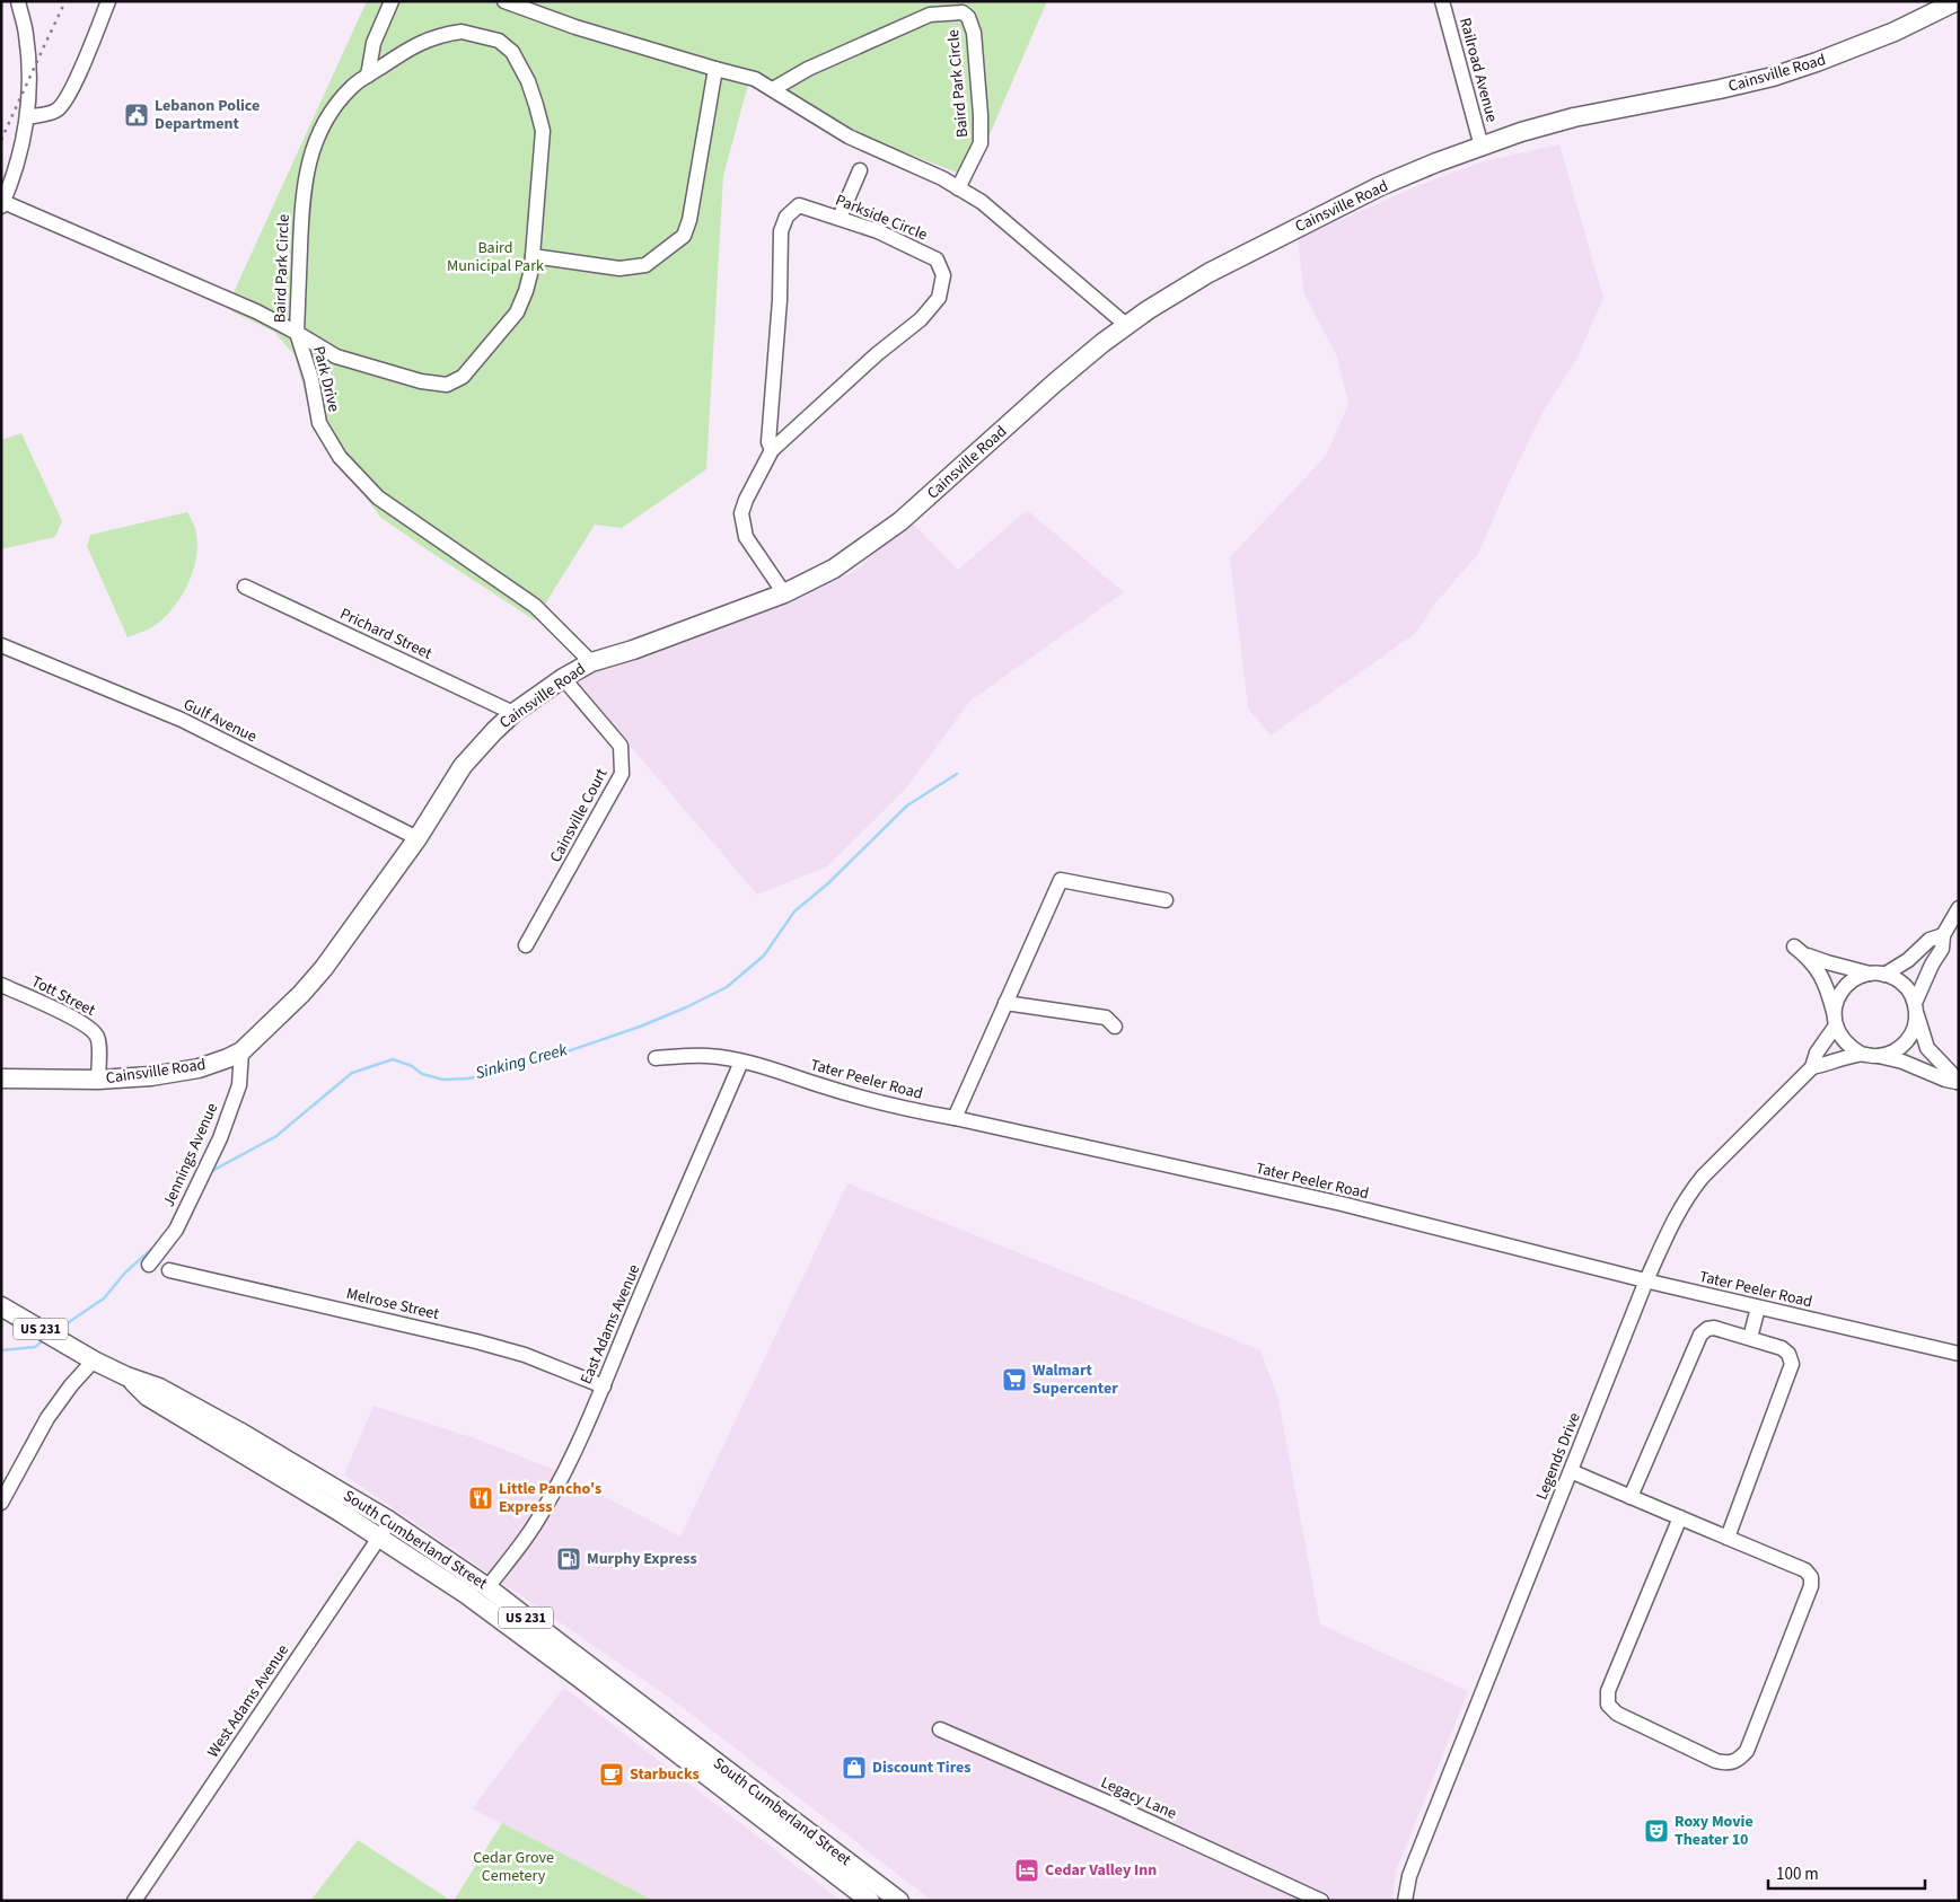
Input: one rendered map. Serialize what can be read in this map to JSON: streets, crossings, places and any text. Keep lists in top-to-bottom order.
{
  "streets": {
    "main road": ["Cainsville Road", "US 231", "South Cumberland Street"],
    "street": [
      "Railroad Avenue",
      "Baird Park Circle",
      "Parkside Circle",
      "Park Drive",
      "Prichard Street",
      "Gulf Avenue",
      "Cainsville Court",
      "Tott Street",
      "Tater Peeler Road",
      "Jennings Avenue",
      "Melrose Street",
      "East Adams Avenue",
      "Legends Drive",
      "West Adams Avenue",
      "Legacy Lane"
    ]
  },
  "crossings": [
    ["Railroad Avenue", "Cainsville Road"],
    ["Cainsville Road", "Parkside Circle"],
    ["Cainsville Road", "Park Drive"],
    ["Cainsville Road", "Prichard Street"],
    ["Cainsville Road", "Gulf Avenue"],
    ["Cainsville Road", "Cainsville Court"],
    ["Cainsville Road", "Tott Street"],
    ["Cainsville Road", "Jennings Avenue"],
    ["Baird Park Circle", "Park Drive"],
    ["Tater Peeler Road", "East Adams Avenue"],
    ["Tater Peeler Road", "Legends Drive"],
    ["Melrose Street", "East Adams Avenue"],
    ["East Adams Avenue", "South Cumberland Street"],
    ["South Cumberland Street", "West Adams Avenue"]
  ],
  "water": ["Sinking Creek"],
  "parks": ["Baird Municipal Park", "Cedar Grove Cemetery"],
  "places": {
    "public building": ["Lebanon Police Department"],
    "supermarket": ["Walmart Supercenter"],
    "restaurant": ["Little Pancho's Express"],
    "fuel station": ["Murphy Express"],
    "shop": ["Discount Tires"],
    "cafe": ["Starbucks"],
    "theatre": ["Roxy Movie Theater 10"],
    "hotel": ["Cedar Valley Inn"]
  },
  "scale_bar": "100 m"
}
